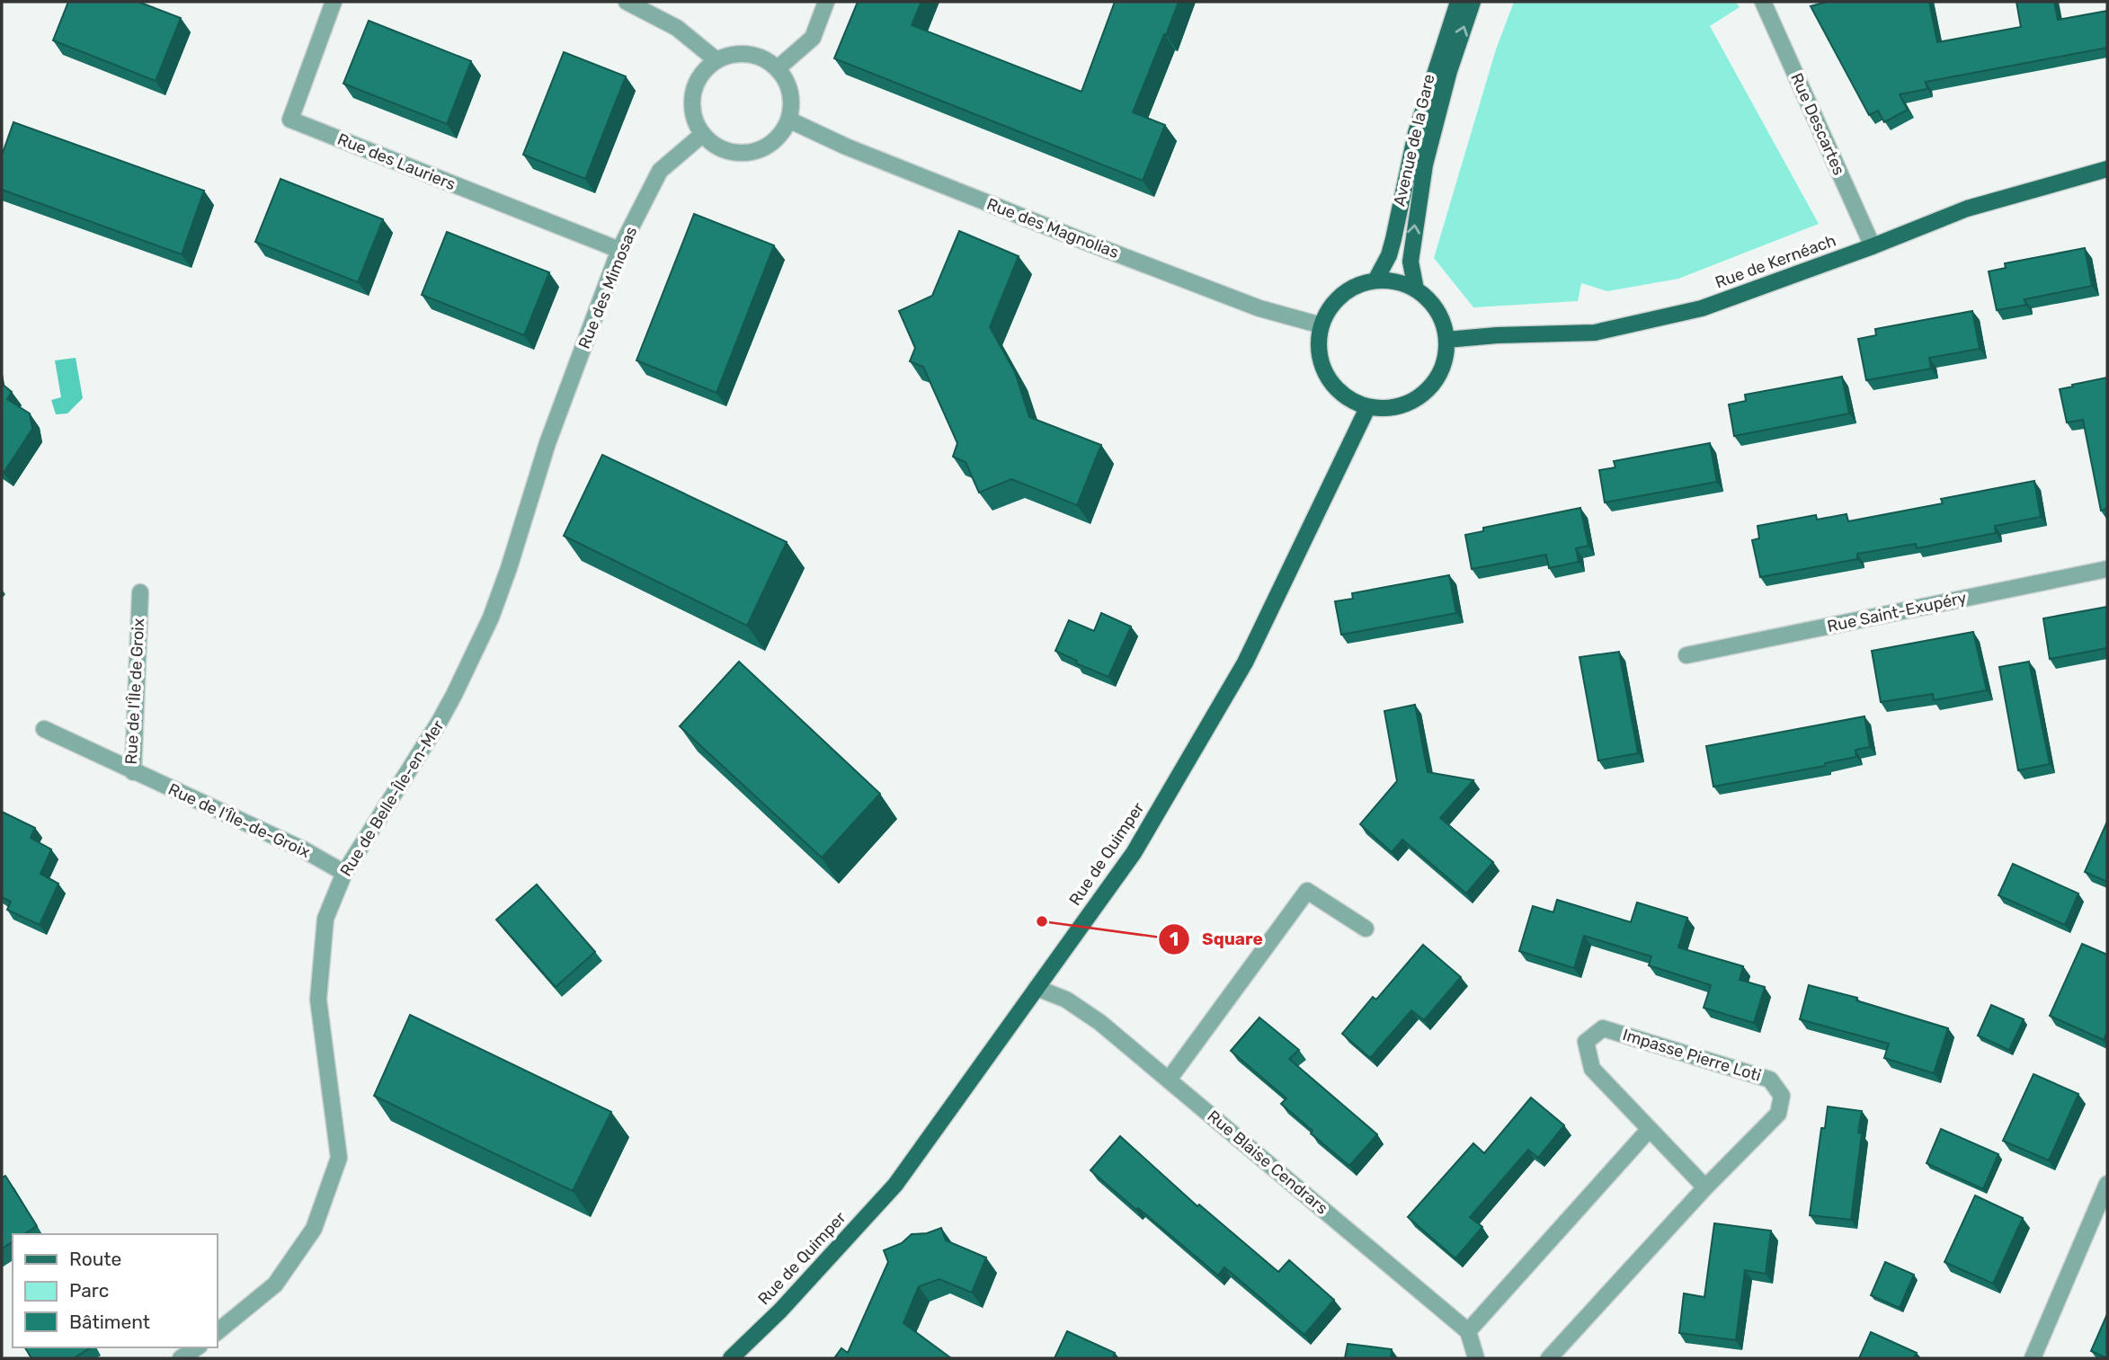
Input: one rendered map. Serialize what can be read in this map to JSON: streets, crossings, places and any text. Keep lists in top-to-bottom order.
{
  "streets": {
    "main road": ["Avenue de la Gare", "Rue de Kernéach", "Rue de Quimper"],
    "street": [
      "Rue Descartes",
      "Rue des Lauriers",
      "Rue des Magnolias",
      "Rue des Mimosas",
      "Rue Saint-Exupéry",
      "Rue de l'Île de Groix",
      "Rue de Belle-Île-en-Mer",
      "Rue de l'Île-de-Groix",
      "Impasse Pierre Loti",
      "Rue Blaise Cendrars"
    ]
  },
  "crossings": [
    ["Rue Descartes", "Rue de Kernéach"],
    ["Avenue de la Gare", "Rue des Magnolias"],
    ["Avenue de la Gare", "Rue de Kernéach"],
    ["Avenue de la Gare", "Rue de Quimper"],
    ["Rue des Lauriers", "Rue des Mimosas"],
    ["Rue des Magnolias", "Rue de Kernéach"],
    ["Rue des Magnolias", "Rue des Mimosas"],
    ["Rue des Magnolias", "Rue de Quimper"],
    ["Rue de Kernéach", "Rue de Quimper"],
    ["Rue des Mimosas", "Rue de Belle-Île-en-Mer"],
    ["Rue de l'Île de Groix", "Rue de l'Île-de-Groix"],
    ["Rue de Belle-Île-en-Mer", "Rue de l'Île-de-Groix"],
    ["Rue de Quimper", "Rue Blaise Cendrars"]
  ],
  "places": ["Square"],
  "legend": ["Route", "Parc", "Bâtiment"]
}
